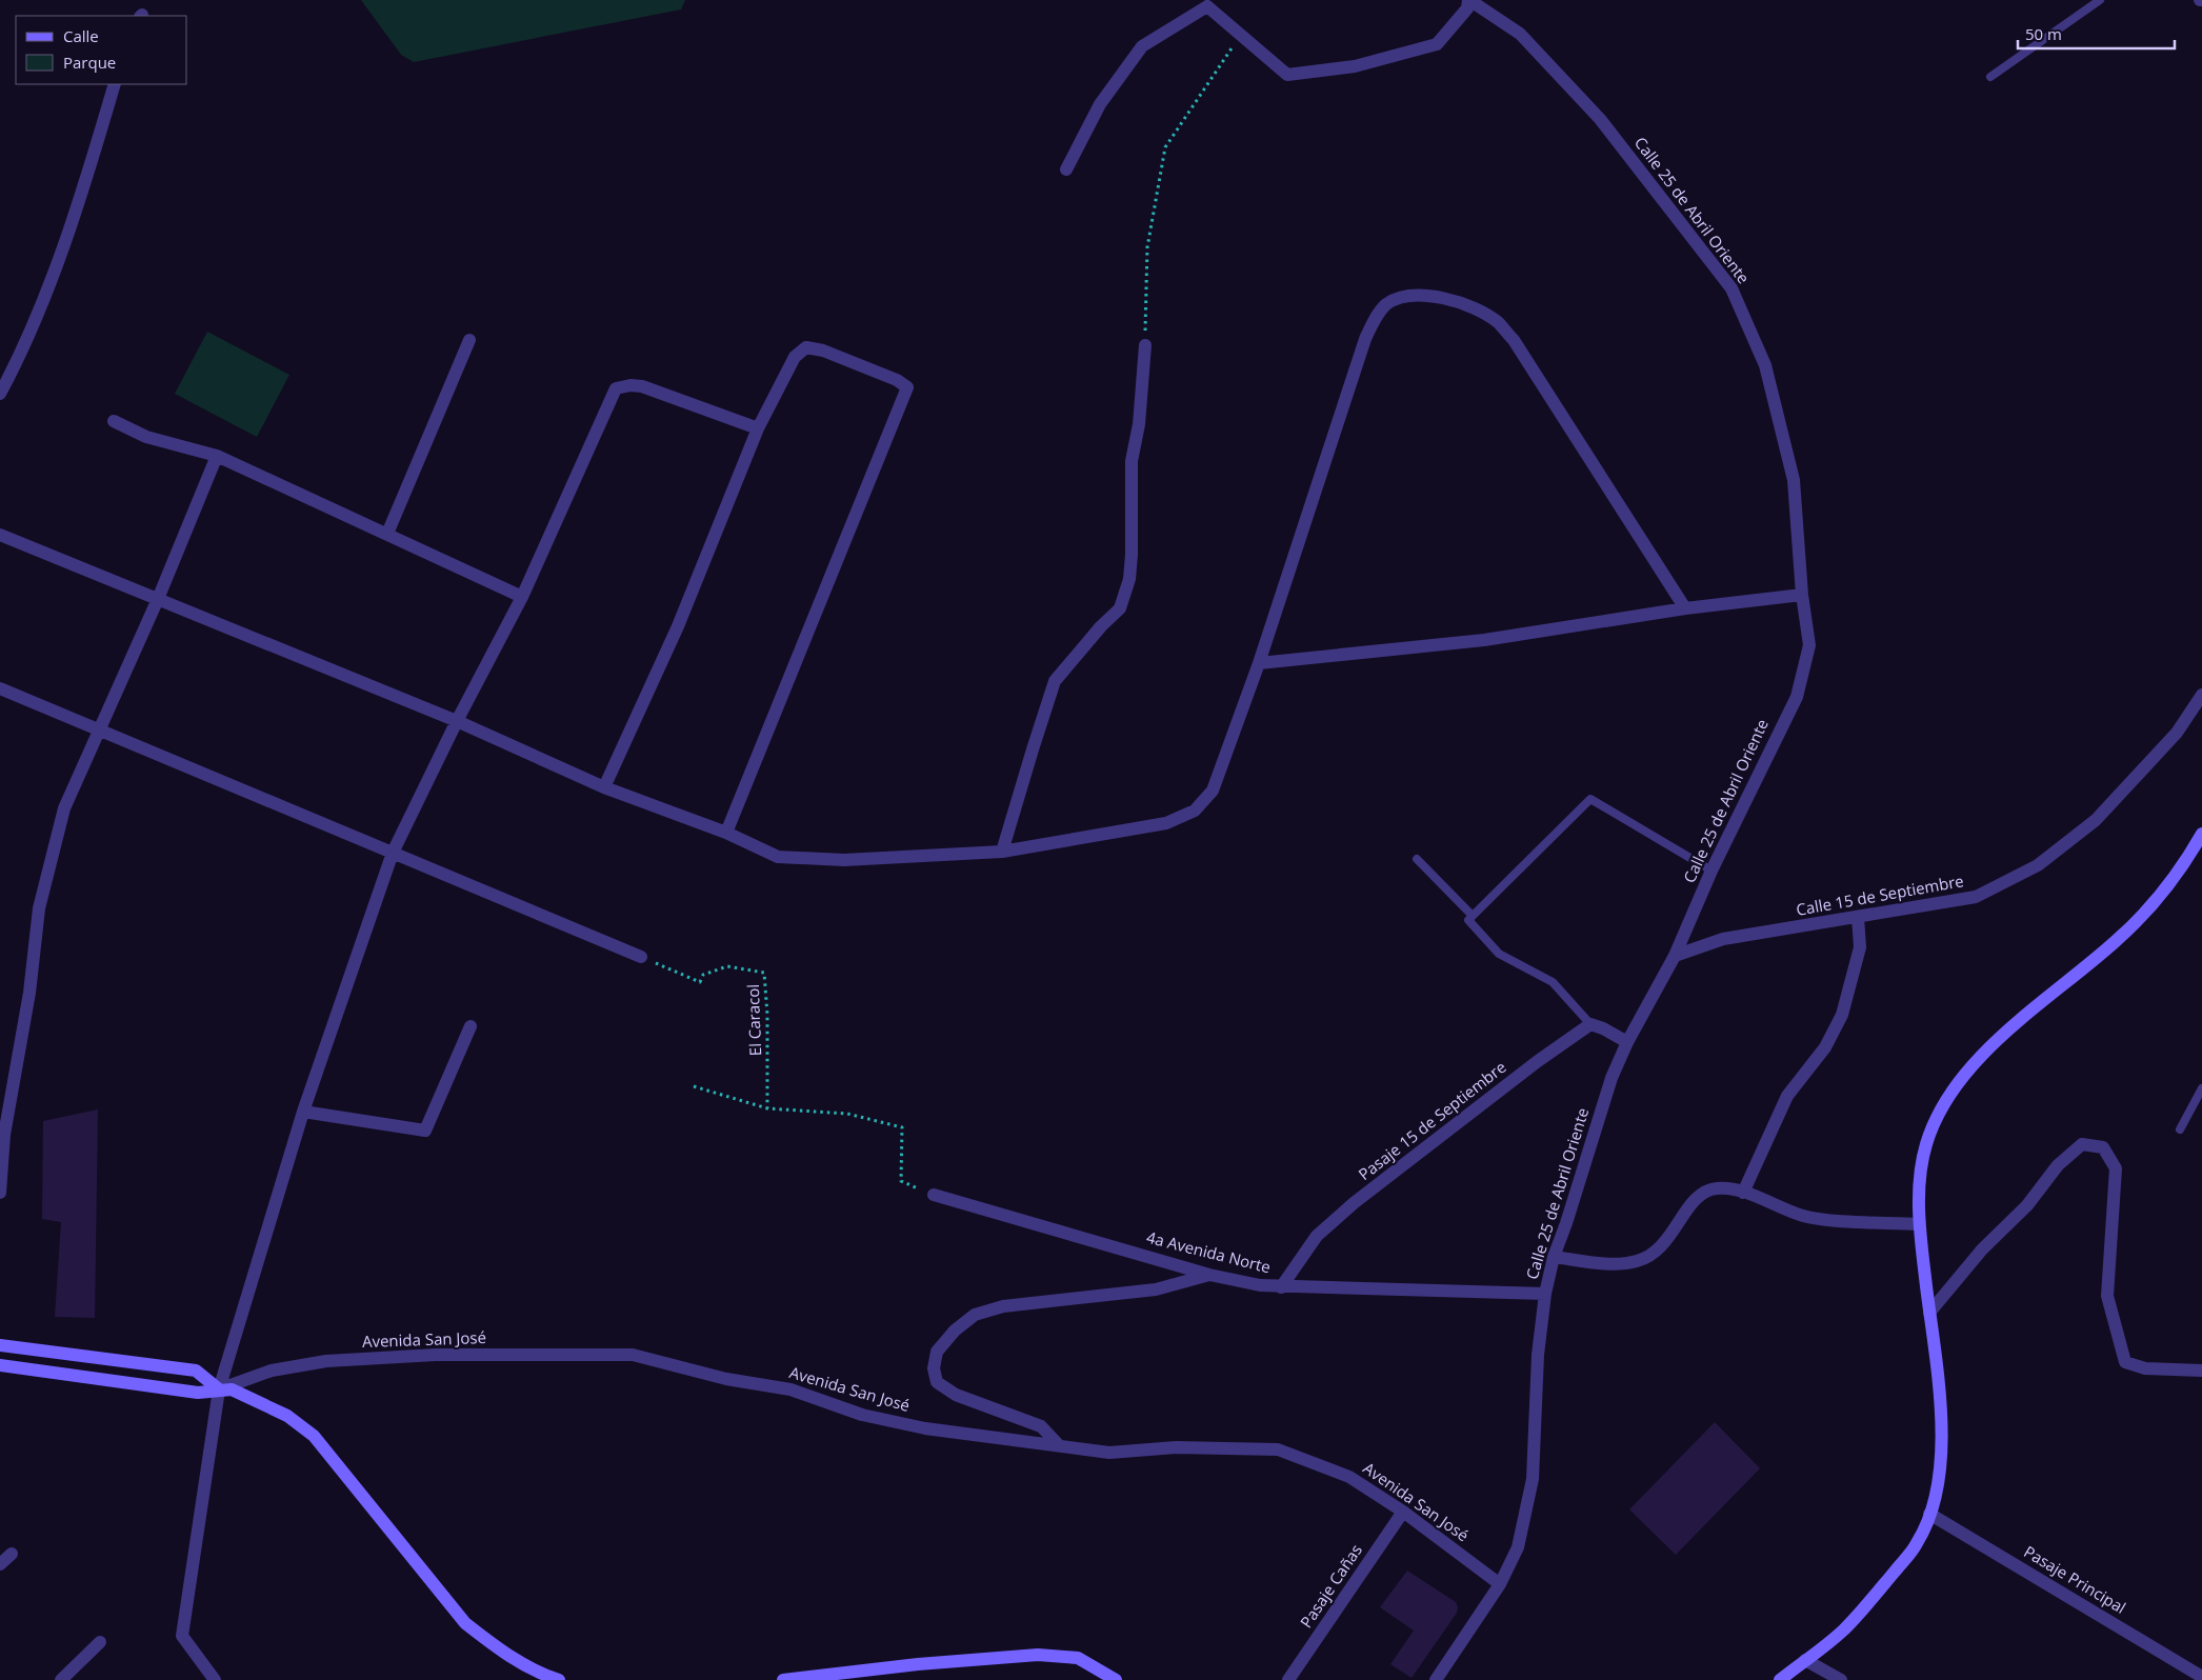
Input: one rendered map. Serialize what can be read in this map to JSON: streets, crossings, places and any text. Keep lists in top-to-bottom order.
{
  "streets": {
    "street": [
      "Calle 25 de Abril Oriente",
      "Calle 15 de Septiembre",
      "Pasaje 15 de Septiembre",
      "4a Avenida Norte",
      "Avenida San José",
      "Pasaje Principal",
      "Pasaje Cañas"
    ],
    "path": ["El Caracol"]
  },
  "crossings": [
    ["Calle 25 de Abril Oriente", "Calle 15 de Septiembre"],
    ["Calle 25 de Abril Oriente", "4a Avenida Norte"],
    ["Calle 25 de Abril Oriente", "Avenida San José"],
    ["Pasaje 15 de Septiembre", "4a Avenida Norte"],
    ["Avenida San José", "Pasaje Cañas"]
  ],
  "legend": ["Calle", "Parque"],
  "scale_bar": "50 m"
}
